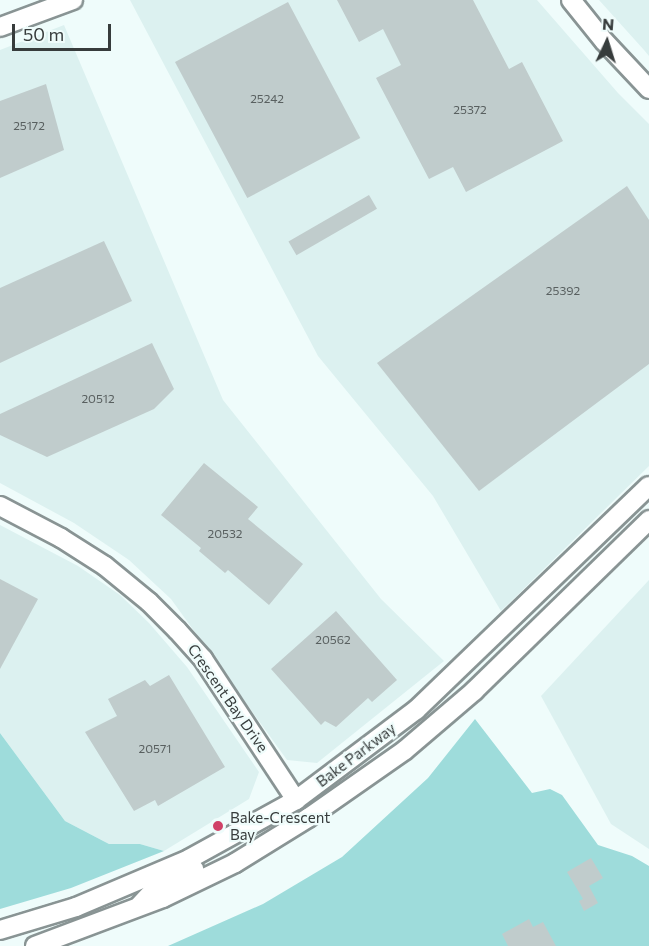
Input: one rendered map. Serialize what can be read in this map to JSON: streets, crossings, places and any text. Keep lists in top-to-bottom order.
{
  "streets": {
    "main road": ["Crescent Bay Drive", "Bake Parkway"]
  },
  "crossings": [
    ["Crescent Bay Drive", "Bake Parkway"]
  ],
  "places": ["Bake-Crescent Bay"],
  "house_numbers": [
    "25242",
    "25372",
    "25172",
    "25392",
    "20512",
    "20532",
    "20562",
    "20571"
  ],
  "scale_bar": "50 m",
  "north": "top"
}
